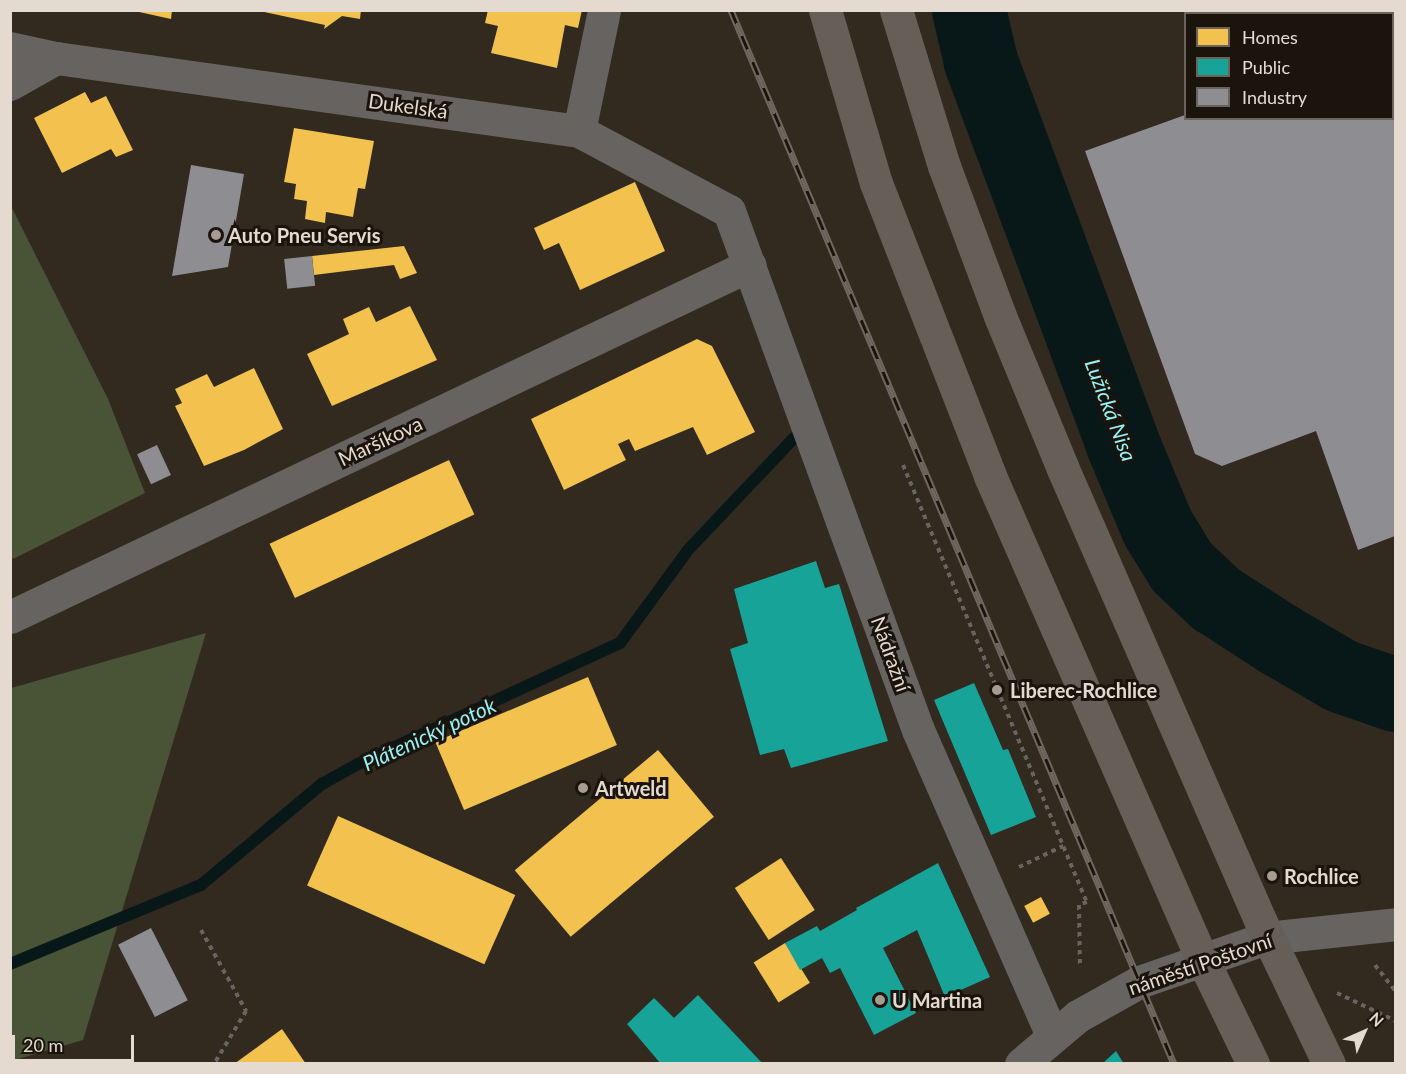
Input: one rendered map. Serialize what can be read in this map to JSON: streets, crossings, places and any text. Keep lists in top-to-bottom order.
{
  "streets": {
    "street": [
      "Dukelská",
      "Maršíkova",
      "Nádražní",
      "náměstí Poštovní"
    ]
  },
  "crossings": [
    ["Dukelská", "Maršíkova"],
    ["Dukelská", "Nádražní"],
    ["Maršíkova", "Nádražní"],
    ["Nádražní", "náměstí Poštovní"]
  ],
  "water": ["Lužická Nisa", "Plátenický potok"],
  "places": [
    "Auto Pneu Servis",
    "Liberec-Rochlice",
    "Artweld",
    "Rochlice",
    "U Martina"
  ],
  "legend": ["Homes", "Public", "Industry"],
  "scale_bar": "20 m",
  "north": "top right"
}
